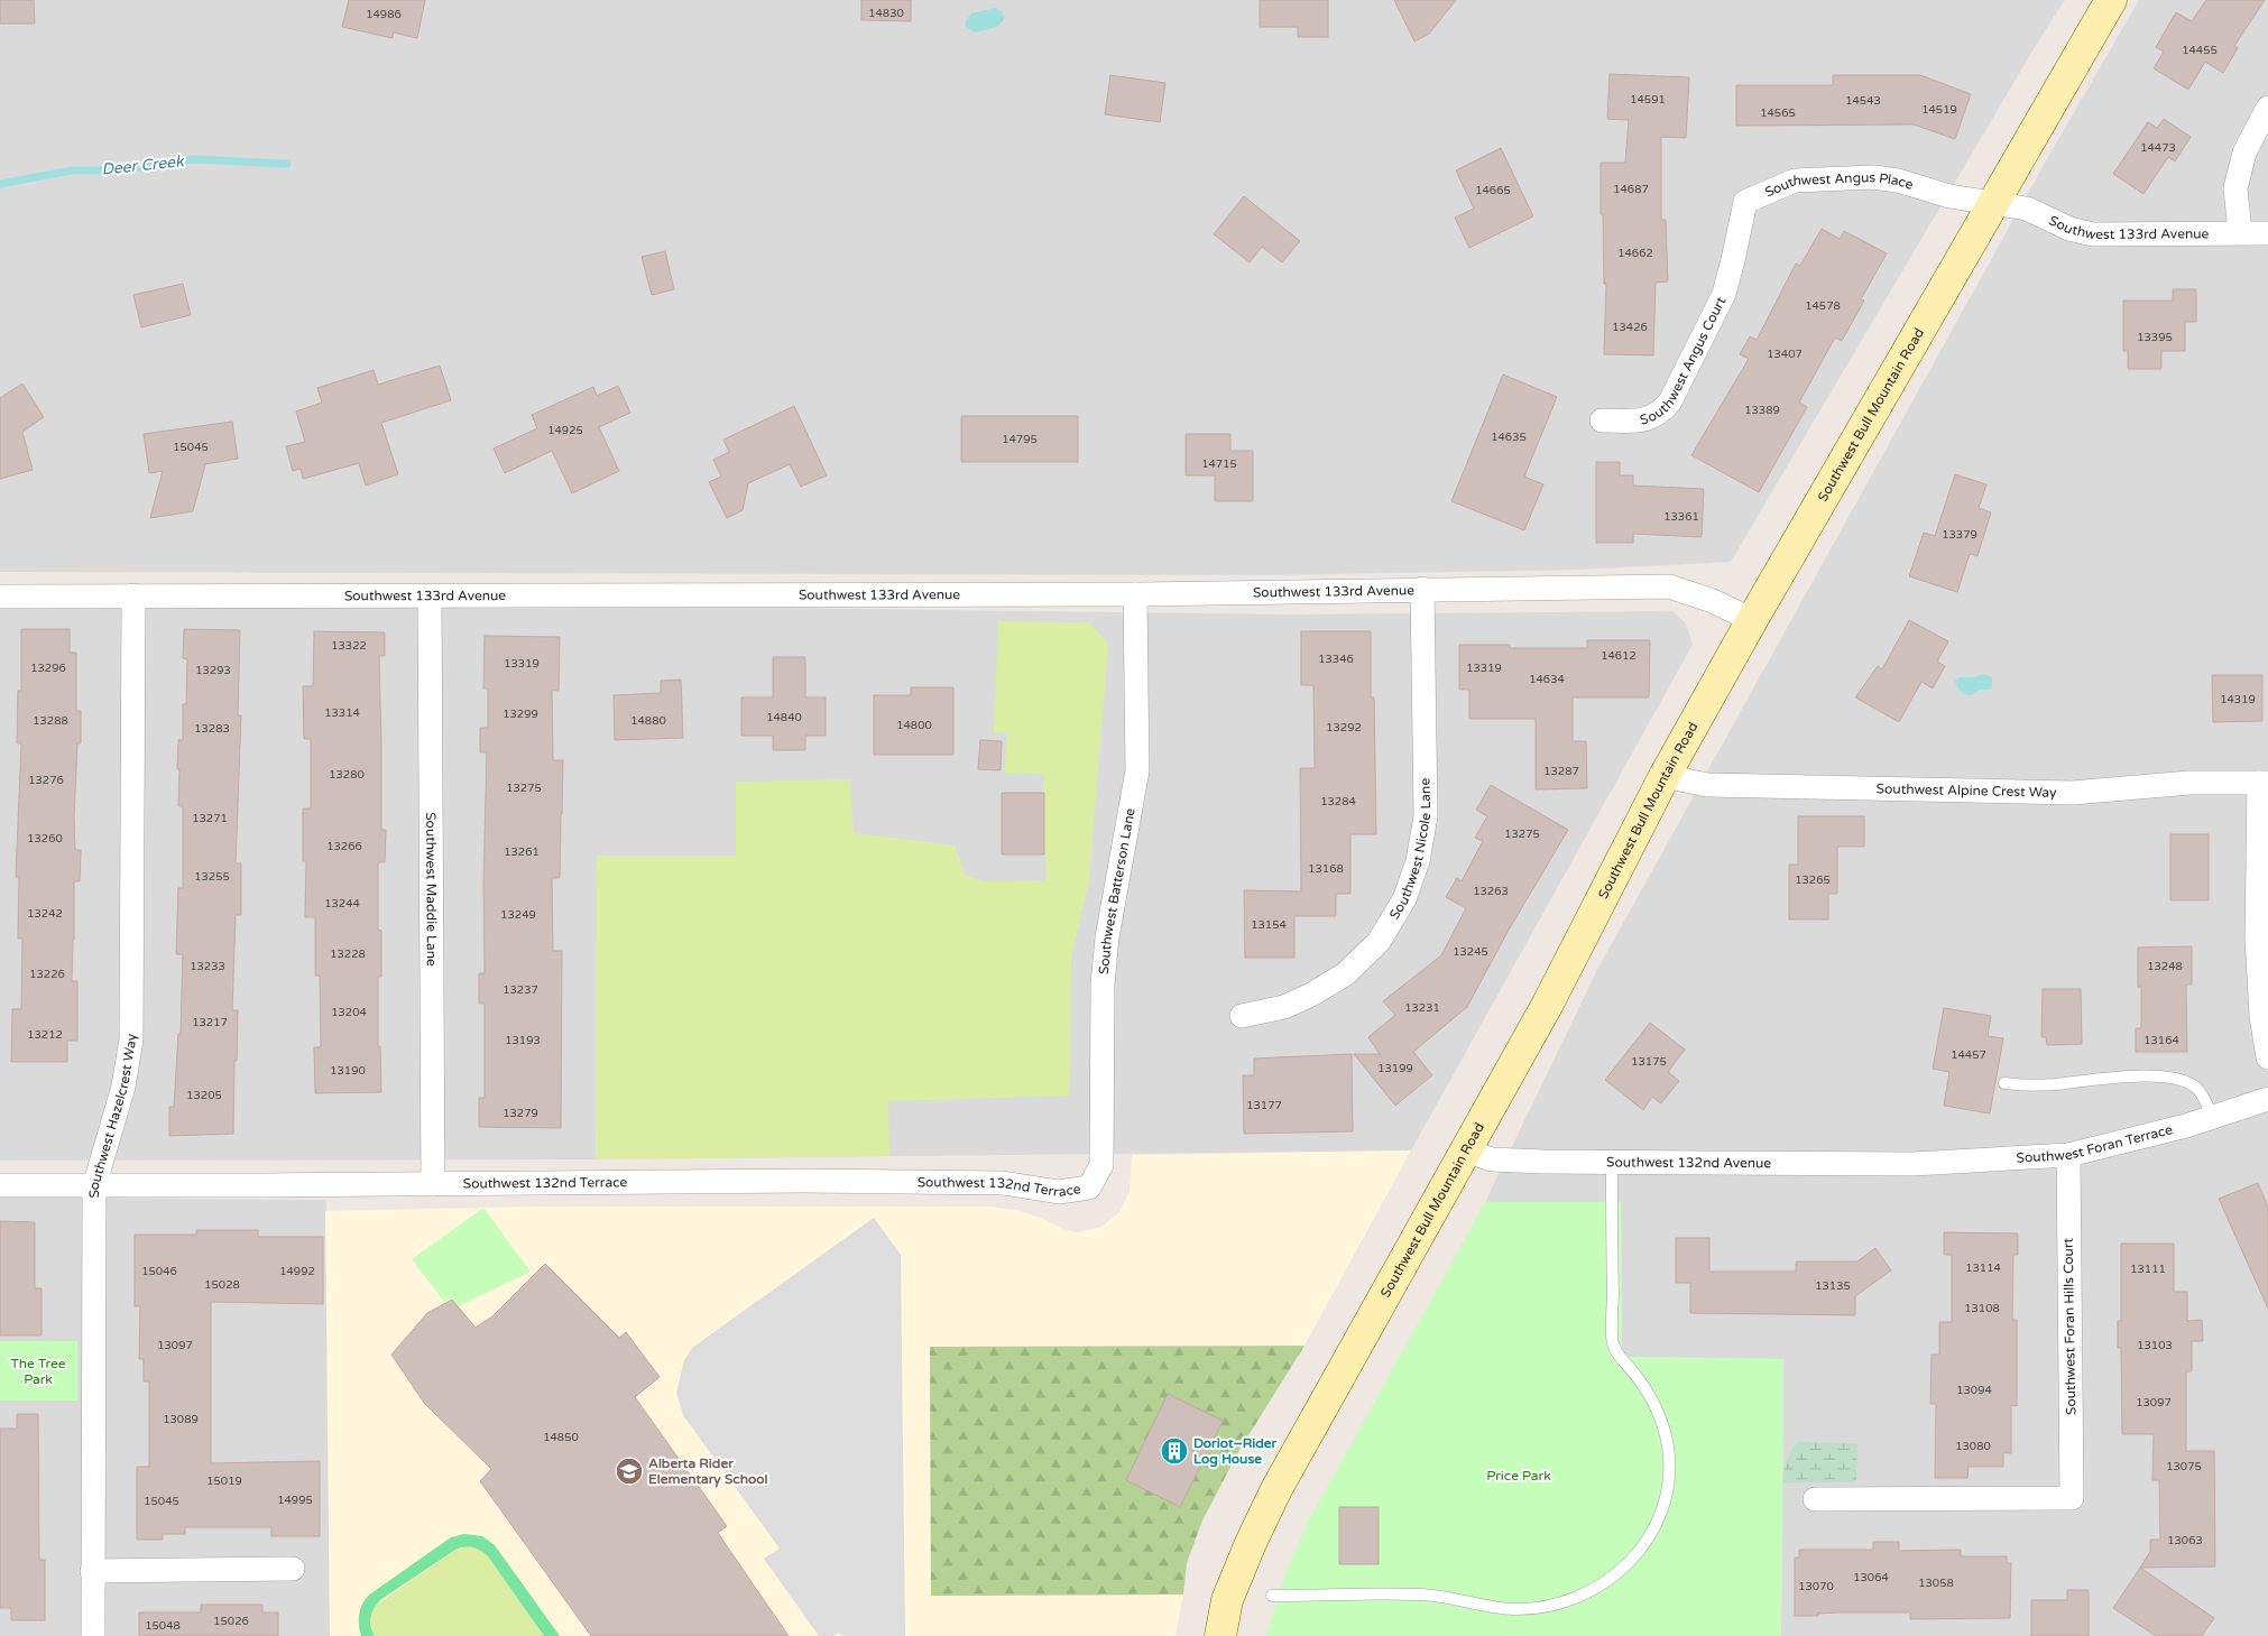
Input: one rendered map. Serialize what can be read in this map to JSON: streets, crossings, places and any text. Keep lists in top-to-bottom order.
{
  "streets": {
    "main road": ["Southwest Bull Mountain Road"],
    "street": [
      "Southwest Angus Place",
      "Southwest 133rd Avenue",
      "Southwest Angus Court",
      "Southwest Alpine Crest Way",
      "Southwest Nicole Lane",
      "Southwest Maddie Lane",
      "Southwest Batterson Lane",
      "Southwest Hazelcrest Way",
      "Southwest Foran Terrace",
      "Southwest 132nd Avenue",
      "Southwest 132nd Terrace",
      "Southwest Foran Hills Court"
    ]
  },
  "crossings": [
    ["Southwest Angus Place", "Southwest 133rd Avenue"],
    ["Southwest Angus Place", "Southwest Angus Court"],
    ["Southwest Angus Place", "Southwest Bull Mountain Road"],
    ["Southwest 133rd Avenue", "Southwest Bull Mountain Road"],
    ["Southwest 133rd Avenue", "Southwest Nicole Lane"],
    ["Southwest 133rd Avenue", "Southwest Maddie Lane"],
    ["Southwest 133rd Avenue", "Southwest Batterson Lane"],
    ["Southwest 133rd Avenue", "Southwest Hazelcrest Way"],
    ["Southwest Bull Mountain Road", "Southwest Alpine Crest Way"],
    ["Southwest Bull Mountain Road", "Southwest 132nd Avenue"],
    ["Southwest Maddie Lane", "Southwest 132nd Terrace"],
    ["Southwest Batterson Lane", "Southwest 132nd Terrace"],
    ["Southwest Hazelcrest Way", "Southwest 132nd Terrace"],
    ["Southwest Foran Terrace", "Southwest 132nd Avenue"],
    ["Southwest Foran Terrace", "Southwest Foran Hills Court"]
  ],
  "water": ["Deer Creek"],
  "parks": ["The Tree Park", "Price Park"],
  "places": {
    "building": ["Doriot–Rider Log House"],
    "school or university": ["Alberta Rider Elementary School"]
  },
  "house_numbers": [
    "14830",
    "14986",
    "14455",
    "14591",
    "14543",
    "14519",
    "14565",
    "14473",
    "14687",
    "14665",
    "14662",
    "14578",
    "13426",
    "13395",
    "13407",
    "13389",
    "14925",
    "14635",
    "14795",
    "15045",
    "14715",
    "13361",
    "13379",
    "13322",
    "14612",
    "13346",
    "13319",
    "13296",
    "13319",
    "13293",
    "14634",
    "14319",
    "13314",
    "13299",
    "14840",
    "13288",
    "14880",
    "14800",
    "13292",
    "13283",
    "13287",
    "13280",
    "13276",
    "13275",
    "13284",
    "13271",
    "13275",
    "13260",
    "13266",
    "13261",
    "13168",
    "13255",
    "13265",
    "13263",
    "13244",
    "13242",
    "13249",
    "13154",
    "13245",
    "13228",
    "13233",
    "13248",
    "13226",
    "13237",
    "13231",
    "13204",
    "13217",
    "13212",
    "13193",
    "13164",
    "14457",
    "13175",
    "13199",
    "13190",
    "13205",
    "13177",
    "13279",
    "13114",
    "13111",
    "15046",
    "14992",
    "15028",
    "13135",
    "13108",
    "13097",
    "13103",
    "13094",
    "13097",
    "13089",
    "14850",
    "13080",
    "13075",
    "15019",
    "14995",
    "15045",
    "13063",
    "13064",
    "13058",
    "13070",
    "15026",
    "15048"
  ]
}
